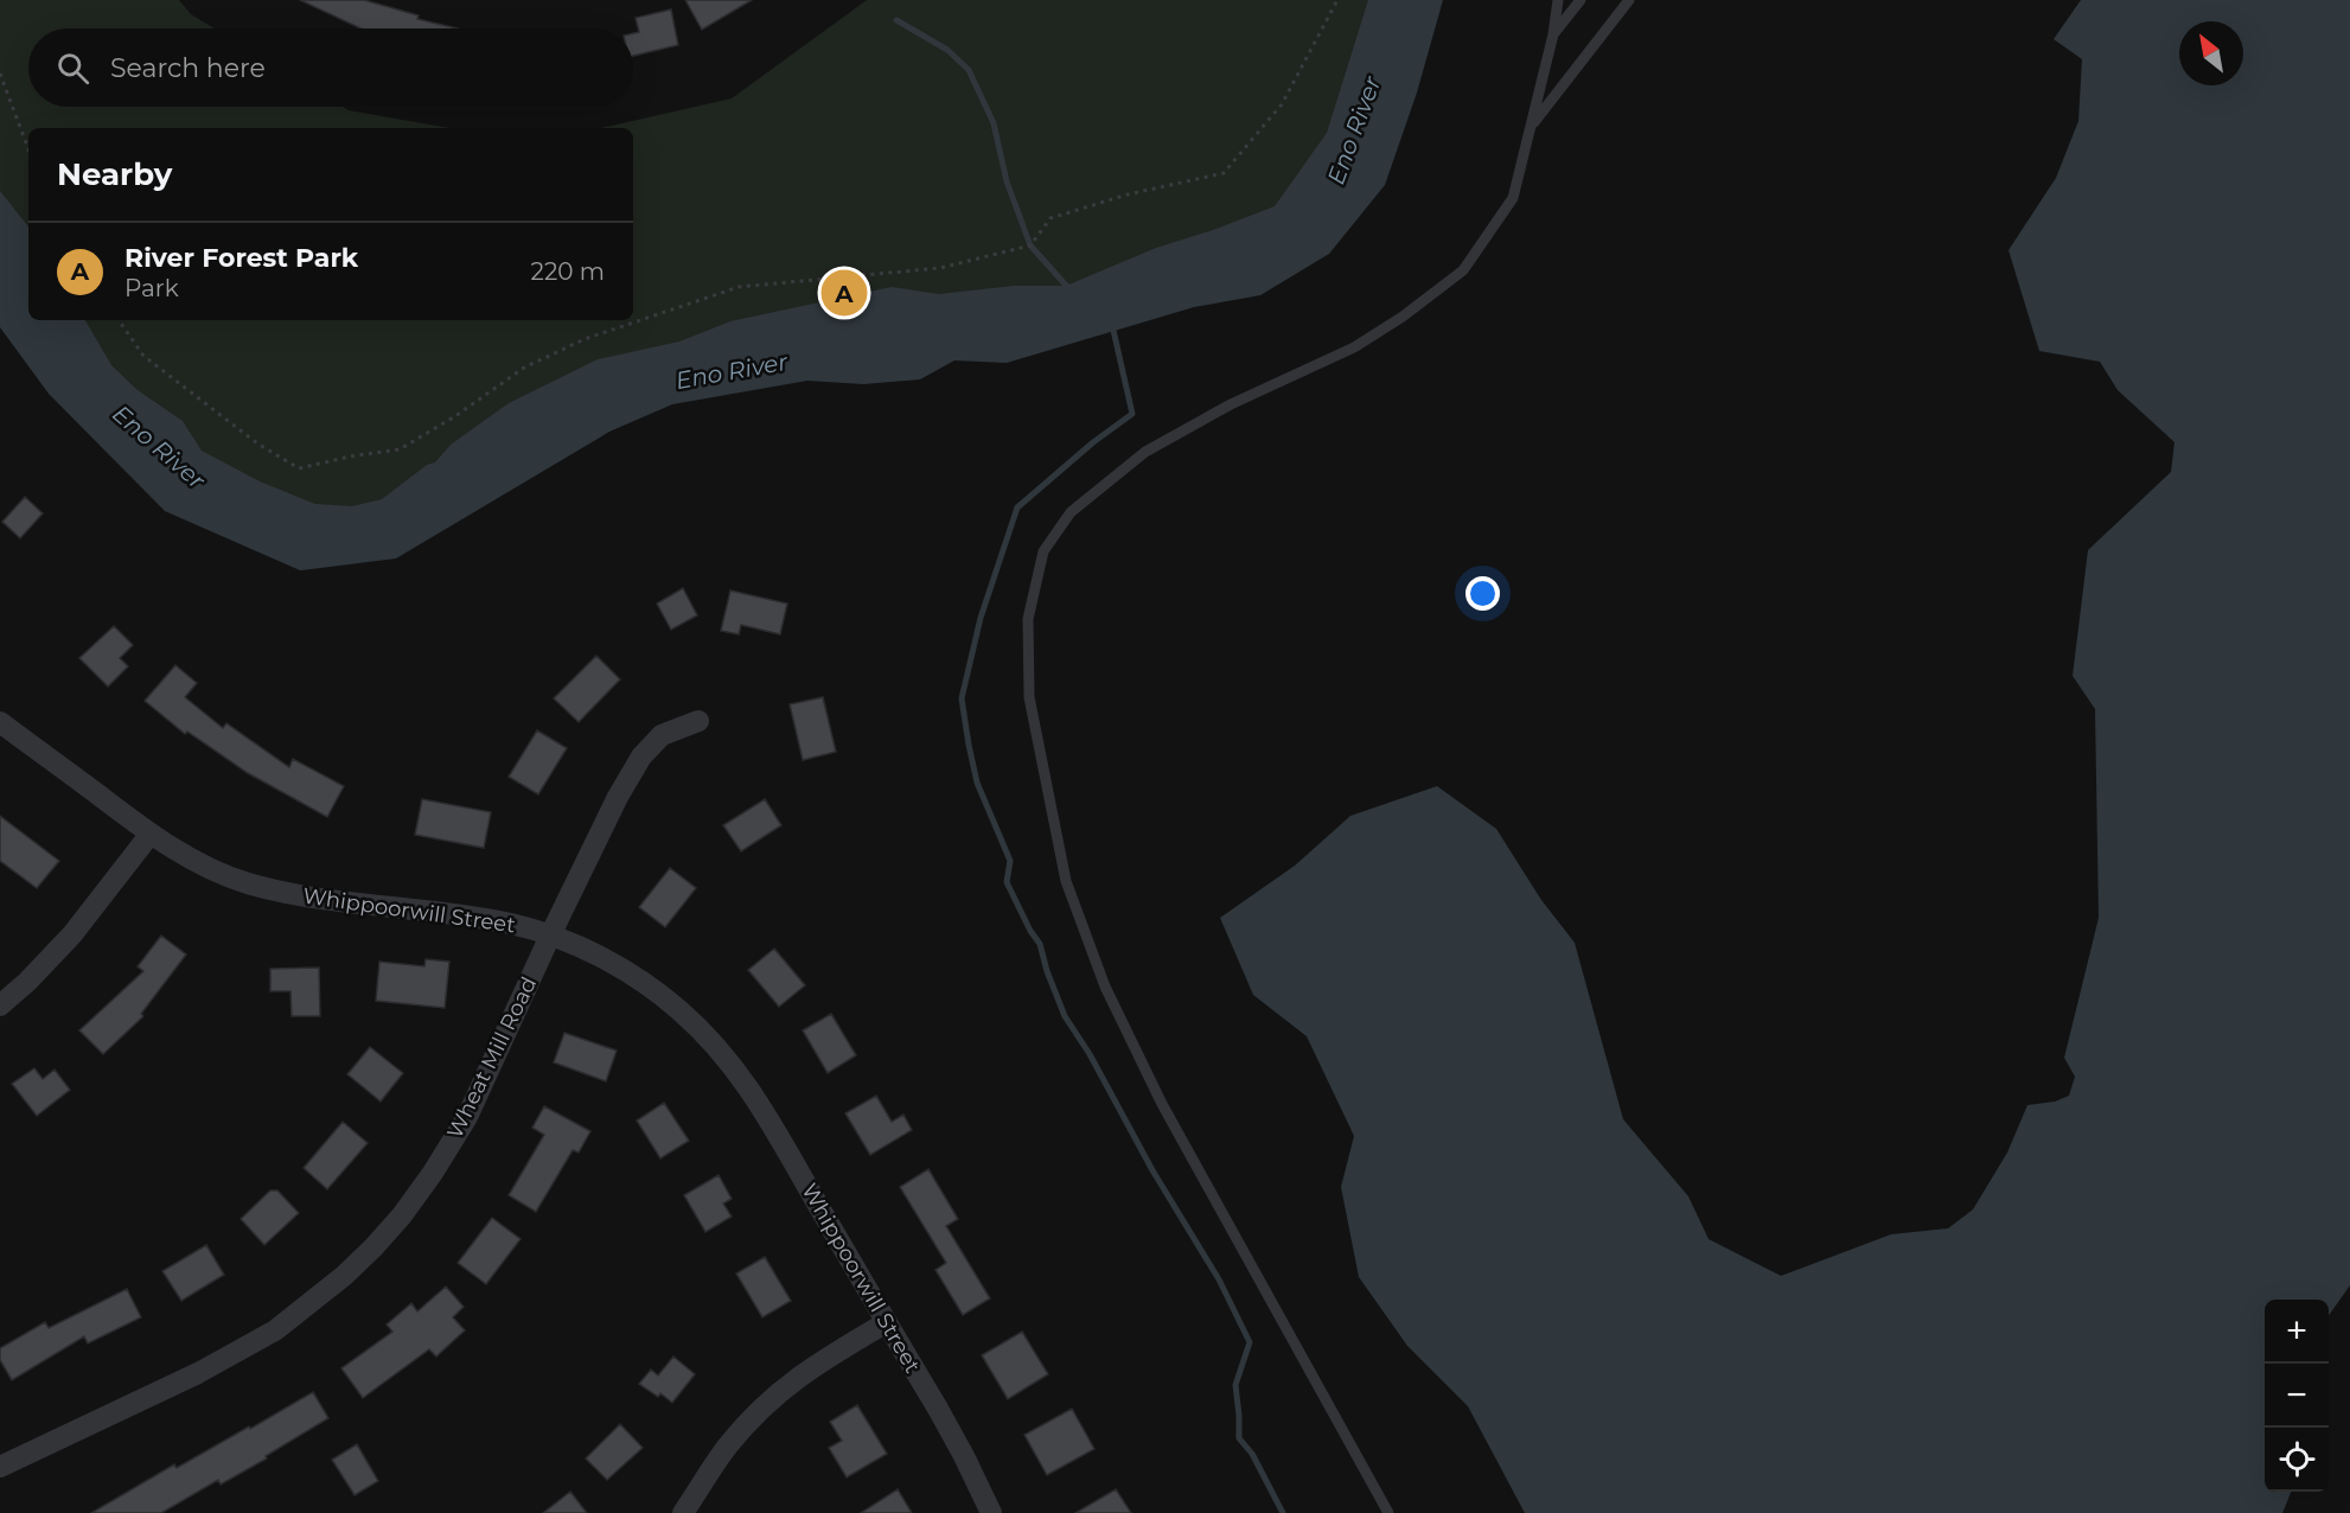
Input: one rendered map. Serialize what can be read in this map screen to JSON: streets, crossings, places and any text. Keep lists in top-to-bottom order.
{
  "streets": {
    "street": ["Whippoorwill Street", "Wheat Mill Road"]
  },
  "crossings": [
    ["Whippoorwill Street", "Wheat Mill Road"]
  ],
  "water": ["Eno River"],
  "north": "top left",
  "page": {
    "search": "Search here",
    "heading": "Nearby",
    "list": [
      {
        "mark": "A",
        "name": "River Forest Park",
        "note": "Park",
        "value": "220 m"
      }
    ],
    "pins": "A",
    "map_buttons": ["+", "−"]
  }
}
